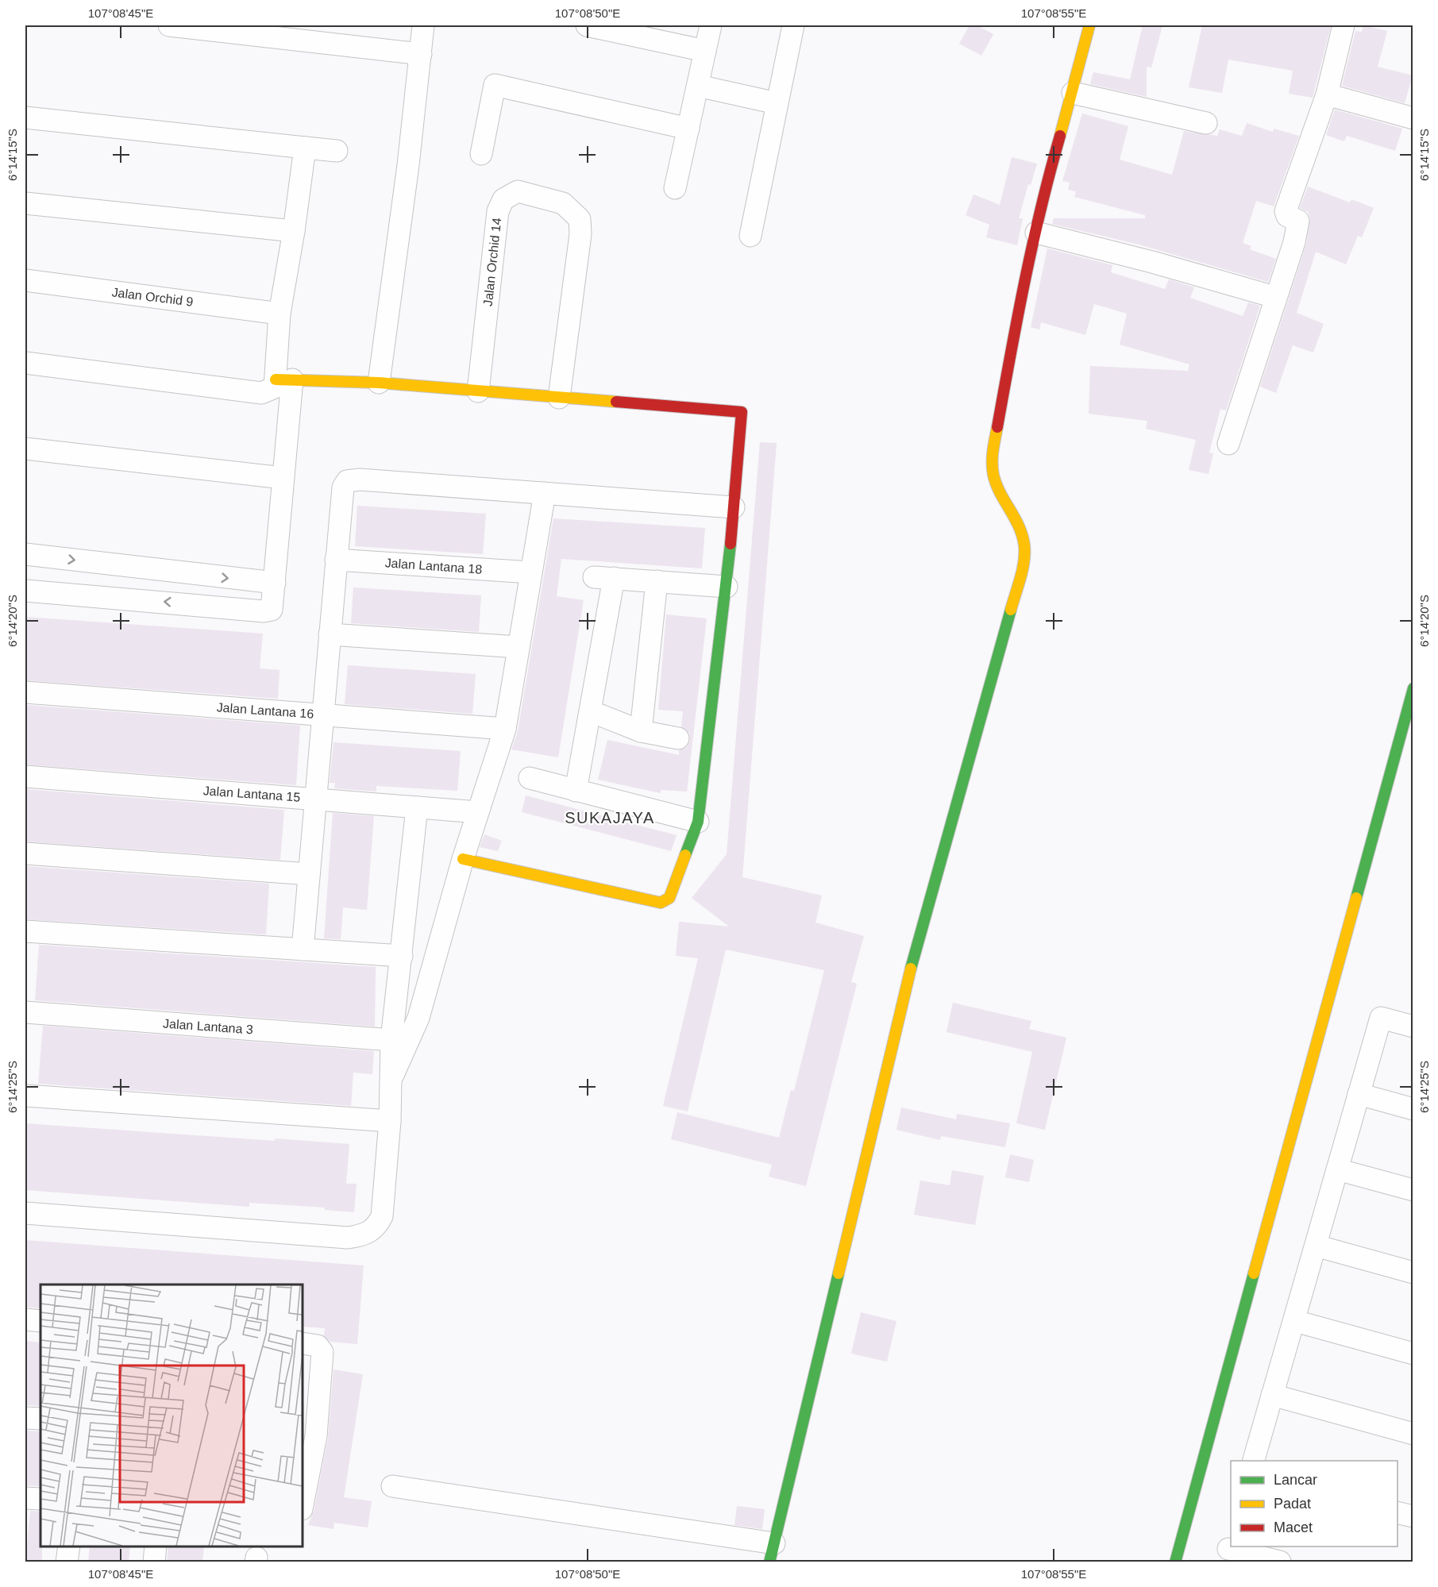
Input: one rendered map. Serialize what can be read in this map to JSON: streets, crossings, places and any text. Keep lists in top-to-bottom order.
{
  "streets": {
    "street": [
      "Jalan Orchid 14",
      "Jalan Orchid 9",
      "Jalan Lantana 18",
      "Jalan Lantana 16",
      "Jalan Lantana 15",
      "Jalan Lantana 3"
    ]
  },
  "districts": ["SUKAJAYA"],
  "legend": ["Lancar", "Padat", "Macet"],
  "coordinates": [
    "107°08'45\"E",
    "107°08'50\"E",
    "107°08'55\"E",
    "6°14'15\"S",
    "6°14'20\"S",
    "6°14'25\"S"
  ]
}
